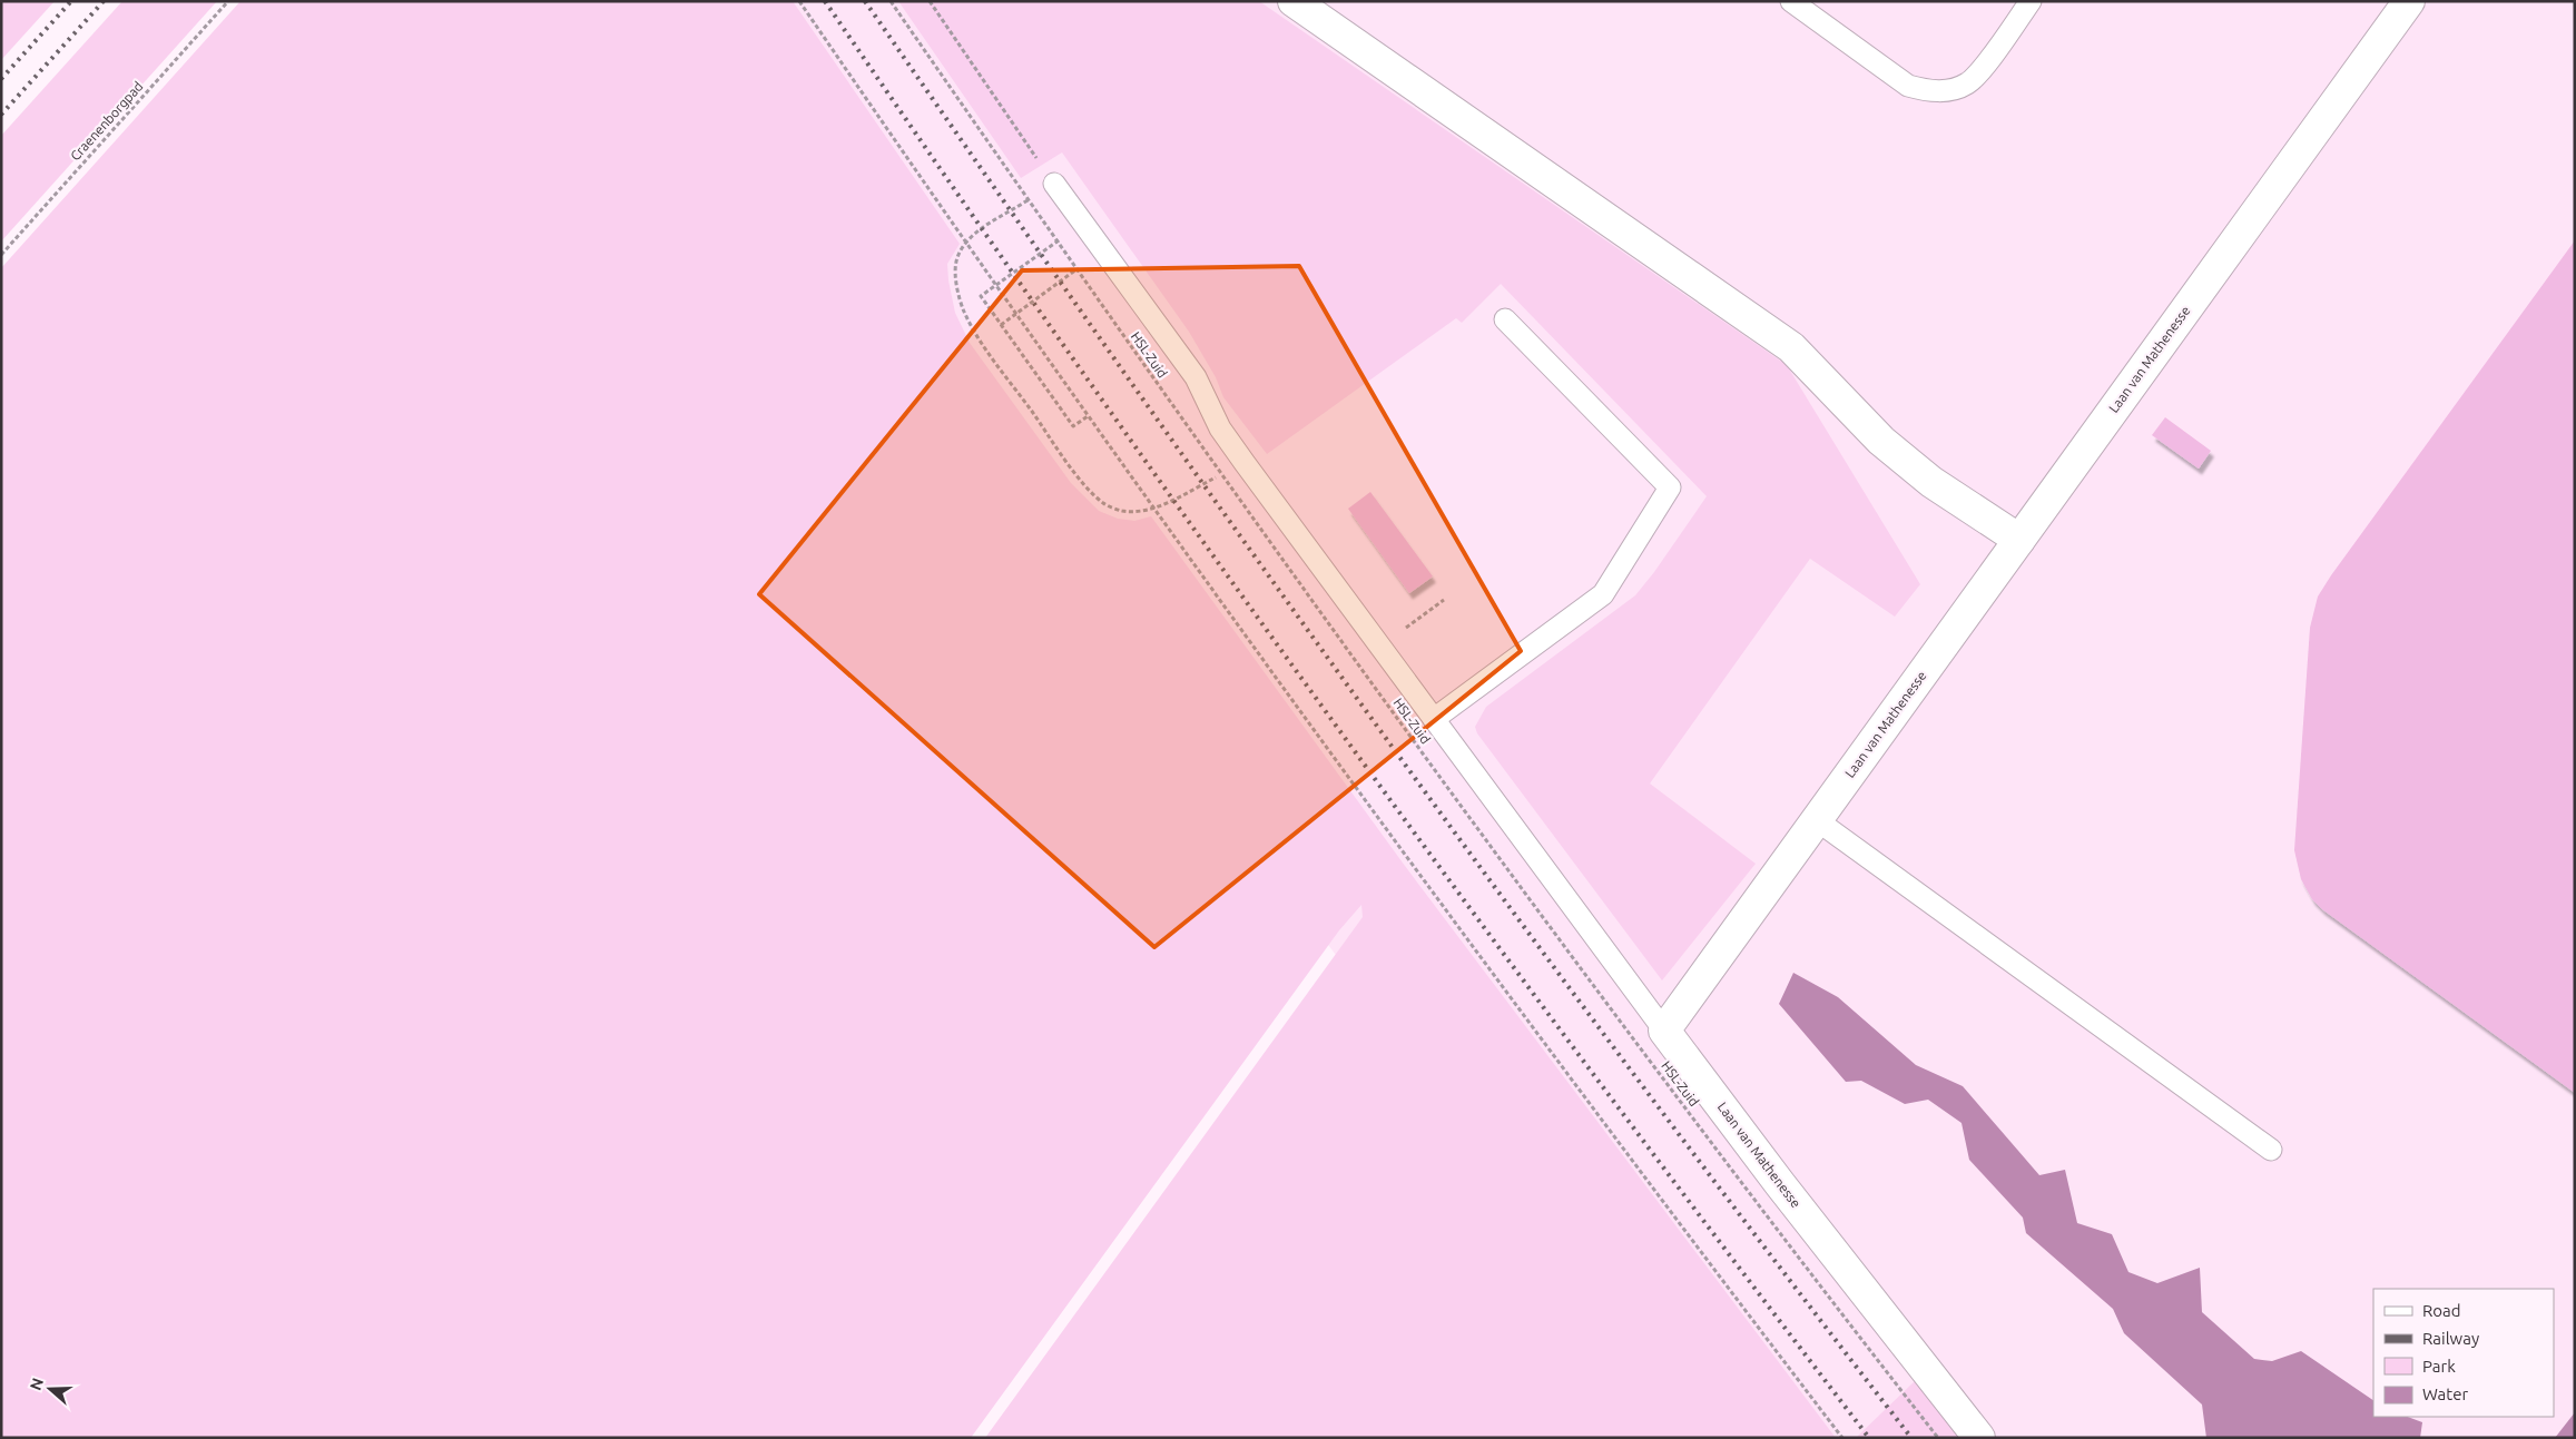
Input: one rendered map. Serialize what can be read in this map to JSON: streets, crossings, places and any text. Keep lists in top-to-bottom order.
{
  "streets": {
    "street": ["Laan van Mathenesse"],
    "path": ["Craenenborgpad", "HSL-Zuid"]
  },
  "legend": [
    "Road",
    "Railway",
    "Park",
    "Water"
  ],
  "north": "left"
}
